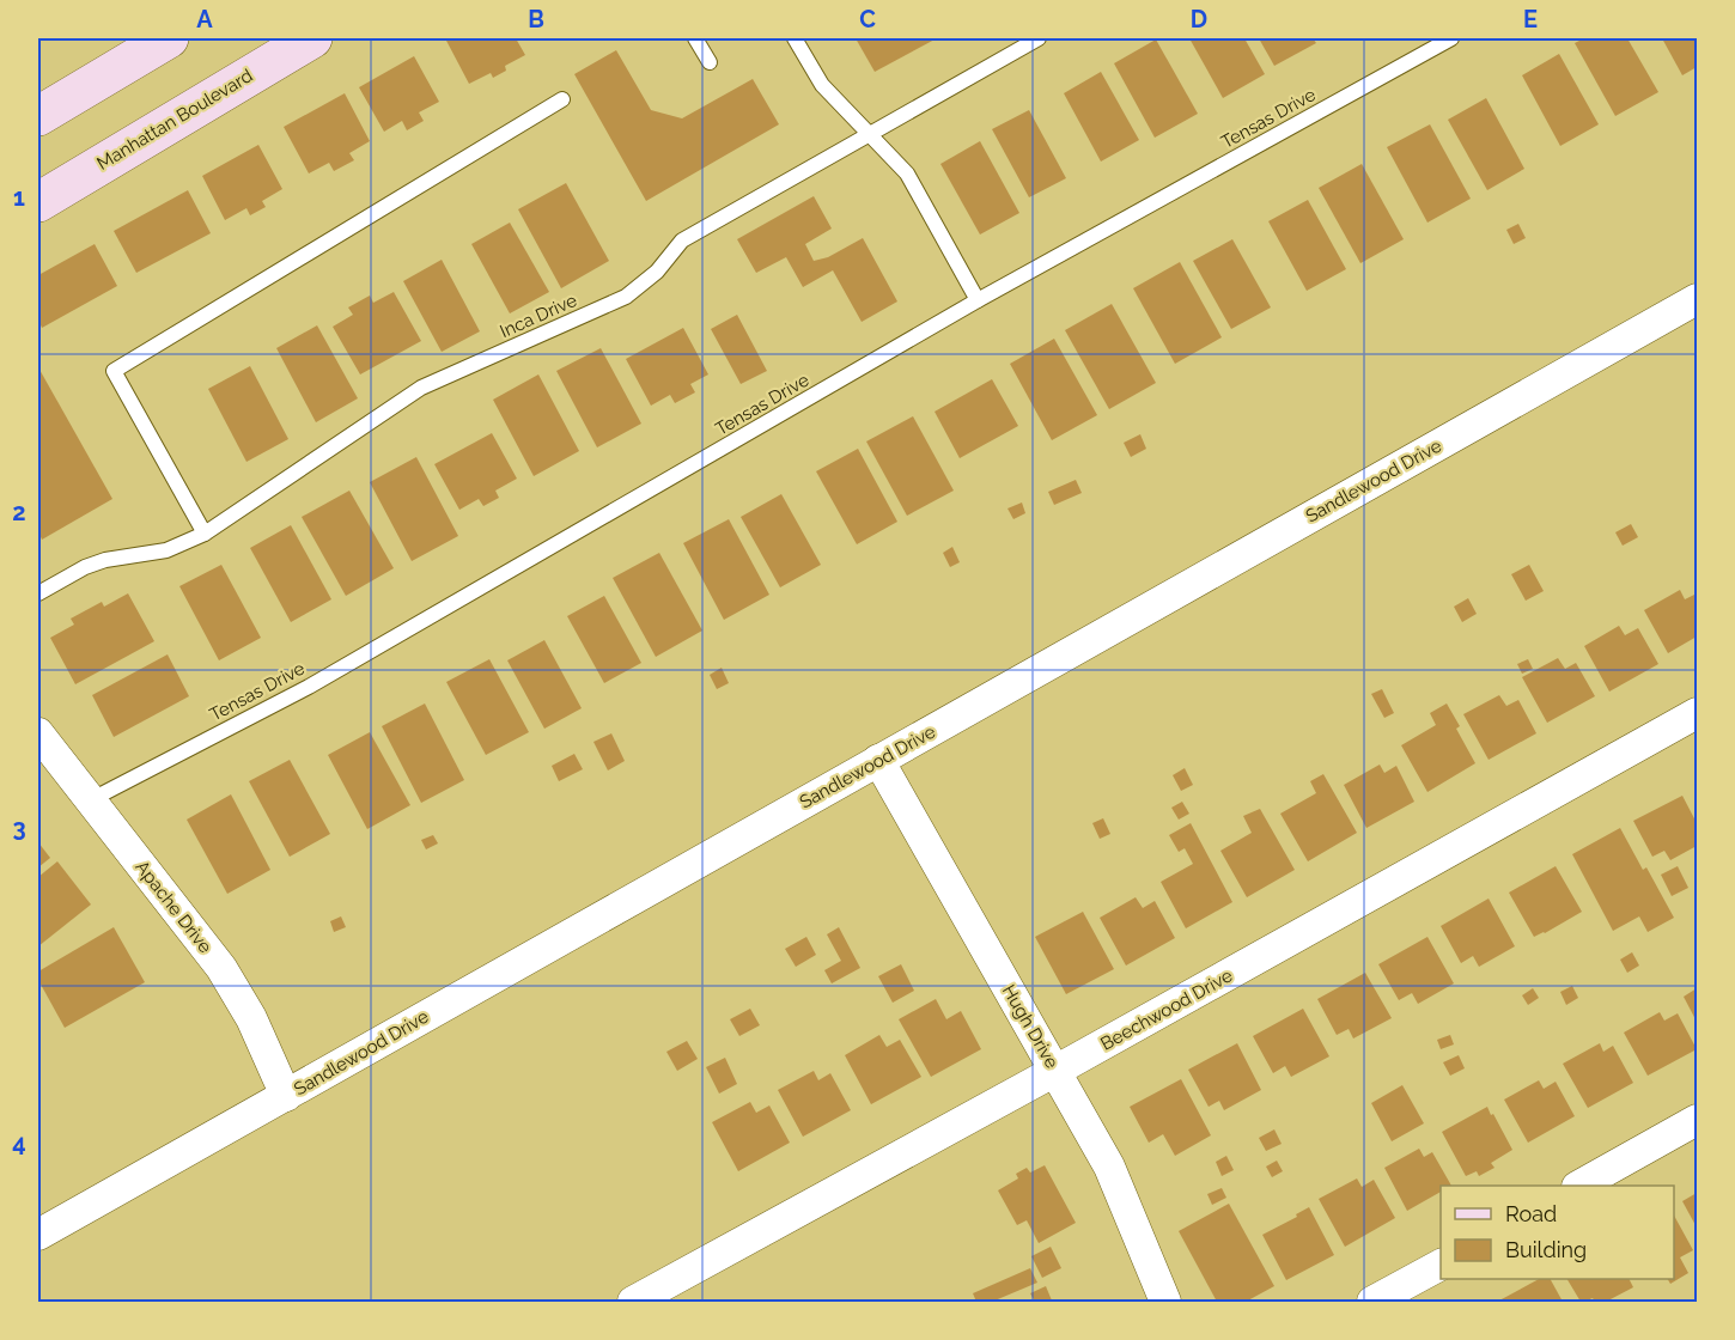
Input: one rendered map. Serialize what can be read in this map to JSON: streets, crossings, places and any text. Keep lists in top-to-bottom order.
{
  "streets": {
    "street": [
      "Manhattan Boulevard",
      "Sandlewood Drive",
      "Apache Drive",
      "Beechwood Drive",
      "Hugh Drive"
    ],
    "lane": ["Tensas Drive", "Inca Drive"]
  },
  "crossings": [
    ["Tensas Drive", "Apache Drive"],
    ["Sandlewood Drive", "Apache Drive"],
    ["Sandlewood Drive", "Hugh Drive"],
    ["Beechwood Drive", "Hugh Drive"]
  ],
  "legend": ["Road", "Building"],
  "grid": {
    "columns": [
      "A",
      "B",
      "C",
      "D",
      "E"
    ],
    "rows": [
      "1",
      "2",
      "3",
      "4"
    ]
  }
}
